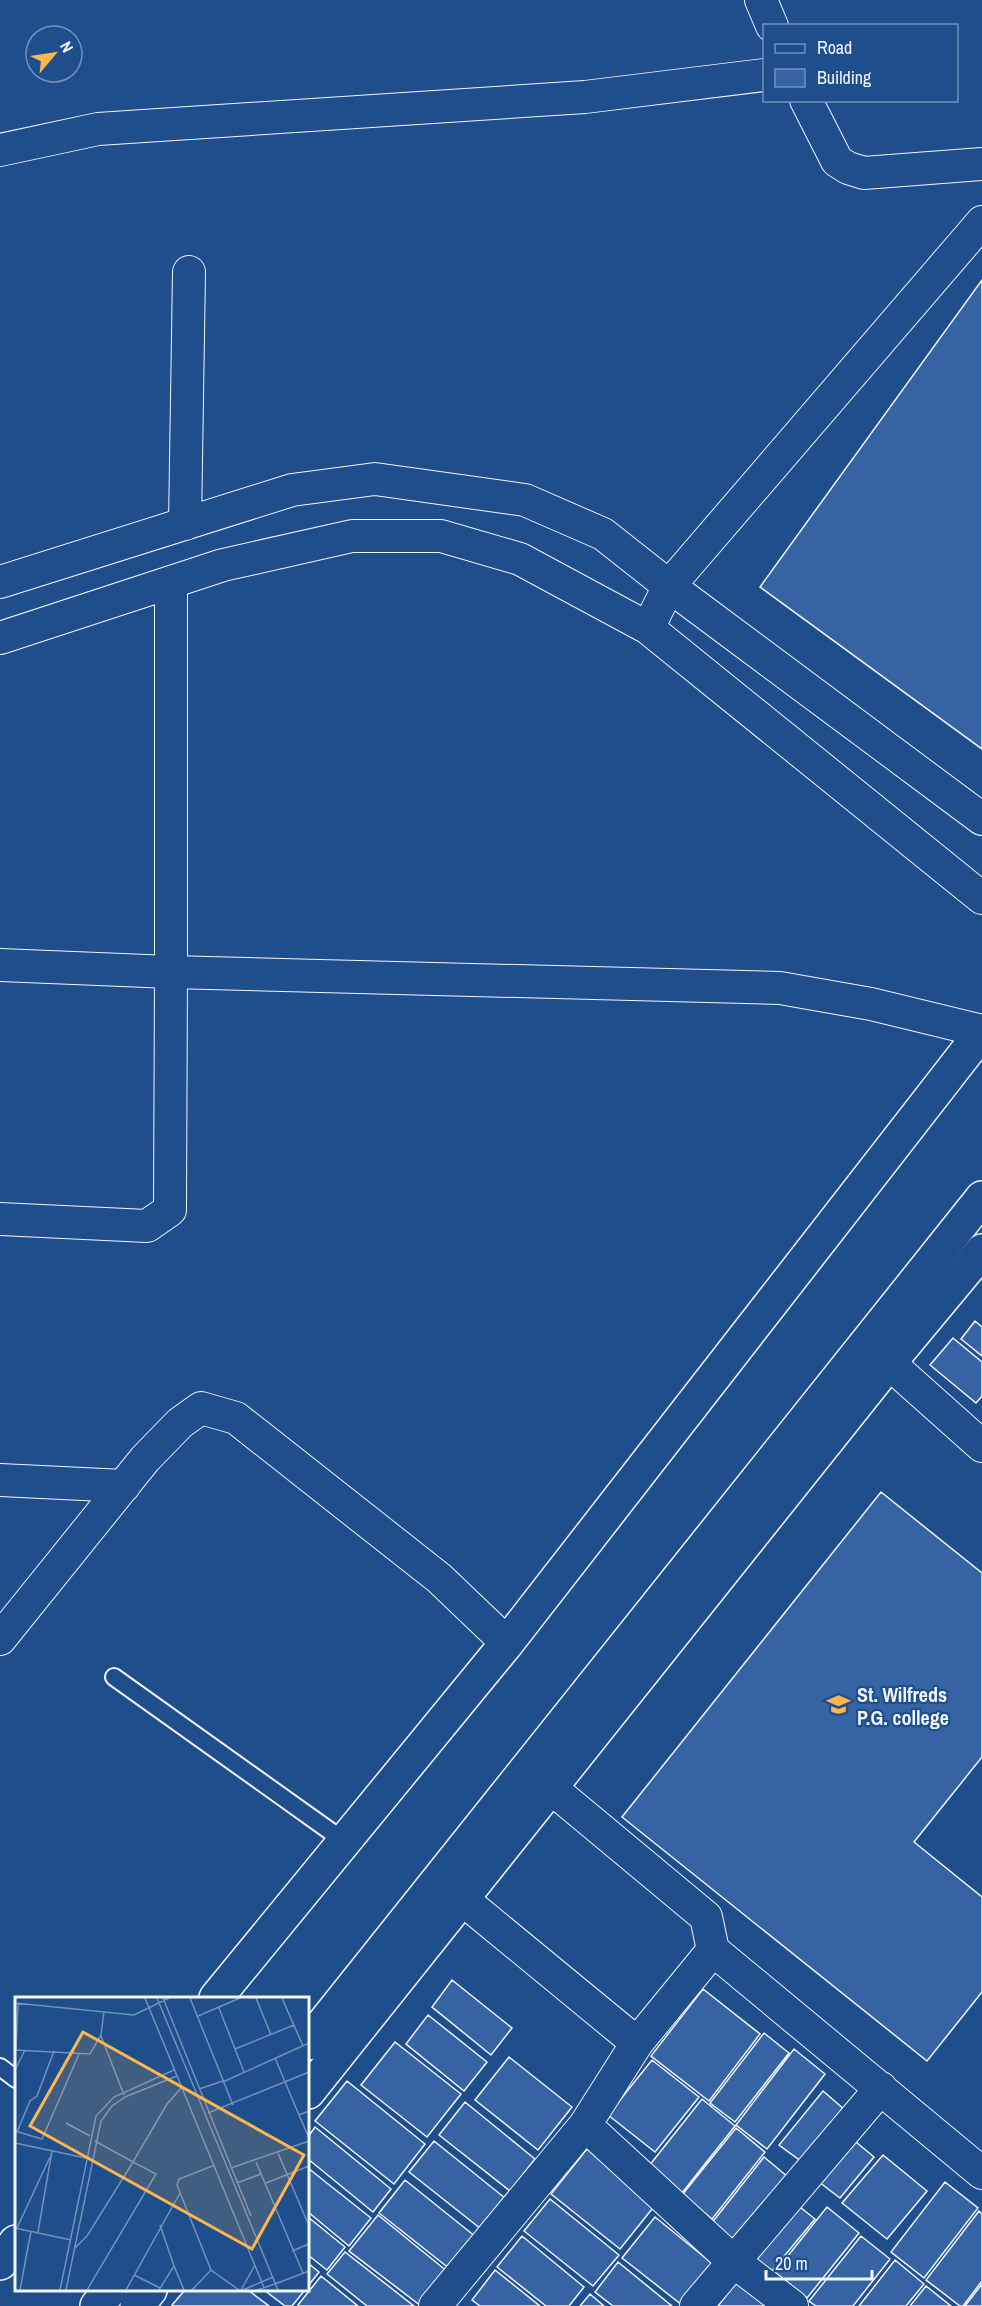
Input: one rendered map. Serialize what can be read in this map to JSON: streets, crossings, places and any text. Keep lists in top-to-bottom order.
{
  "places": {
    "school or university": ["St. Wilfreds P.G. college"]
  },
  "legend": ["Road", "Building"],
  "scale_bar": "20 m",
  "north": "top right"
}
